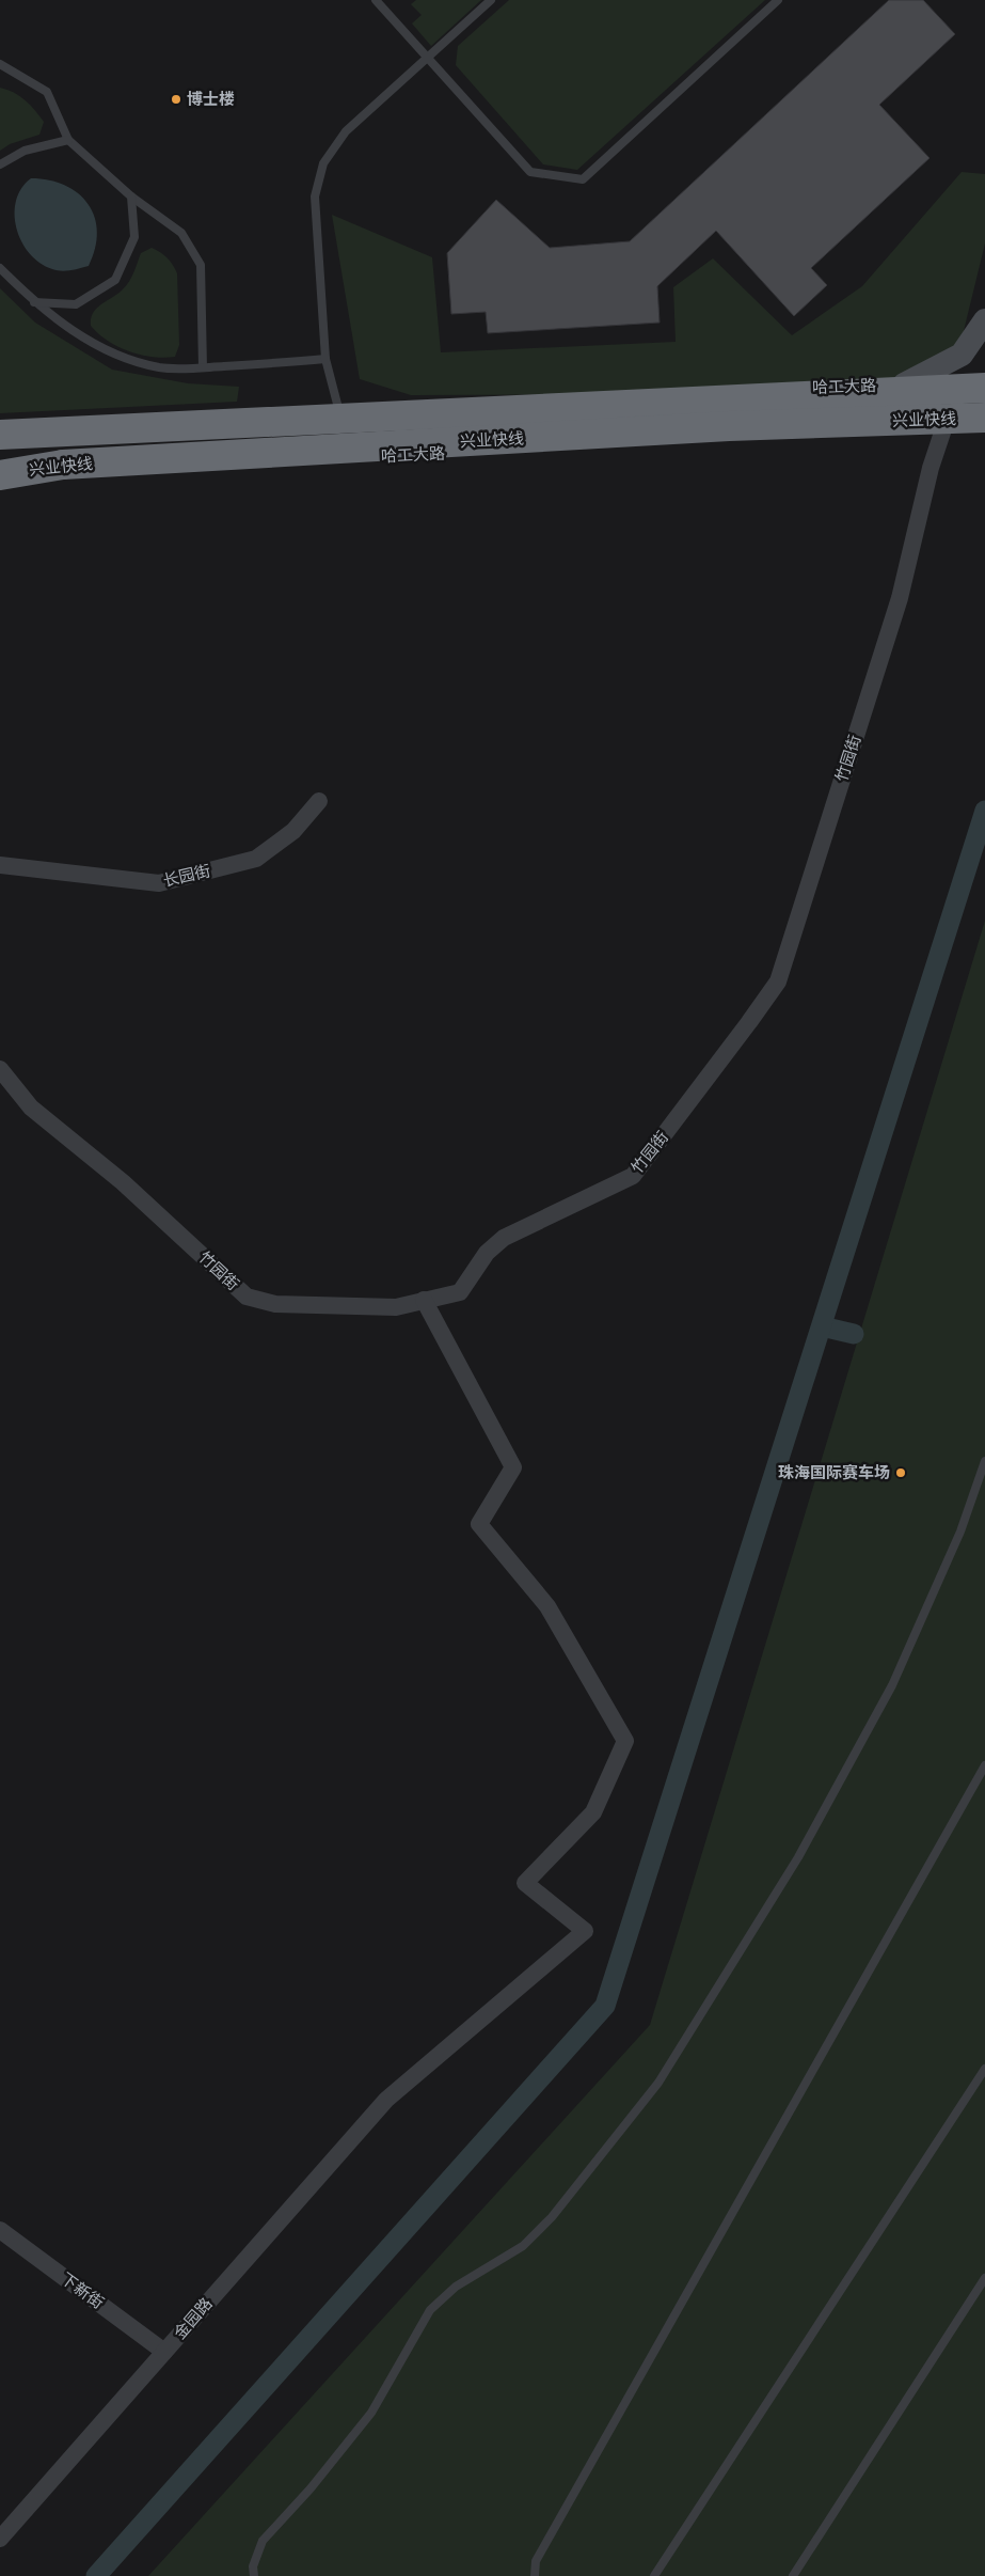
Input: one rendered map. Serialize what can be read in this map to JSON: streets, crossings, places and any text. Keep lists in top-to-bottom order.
{
  "streets": {
    "highway": ["兴业快线"],
    "street": [
      "哈工大路",
      "竹园街",
      "长园街",
      "下新街",
      "金园路"
    ]
  },
  "crossings": [
    ["哈工大路", "兴业快线"],
    ["哈工大路", "竹园街"],
    ["竹园街", "金园路"],
    ["下新街", "金园路"]
  ],
  "places": ["博士楼", "珠海国际赛车场"]
}
